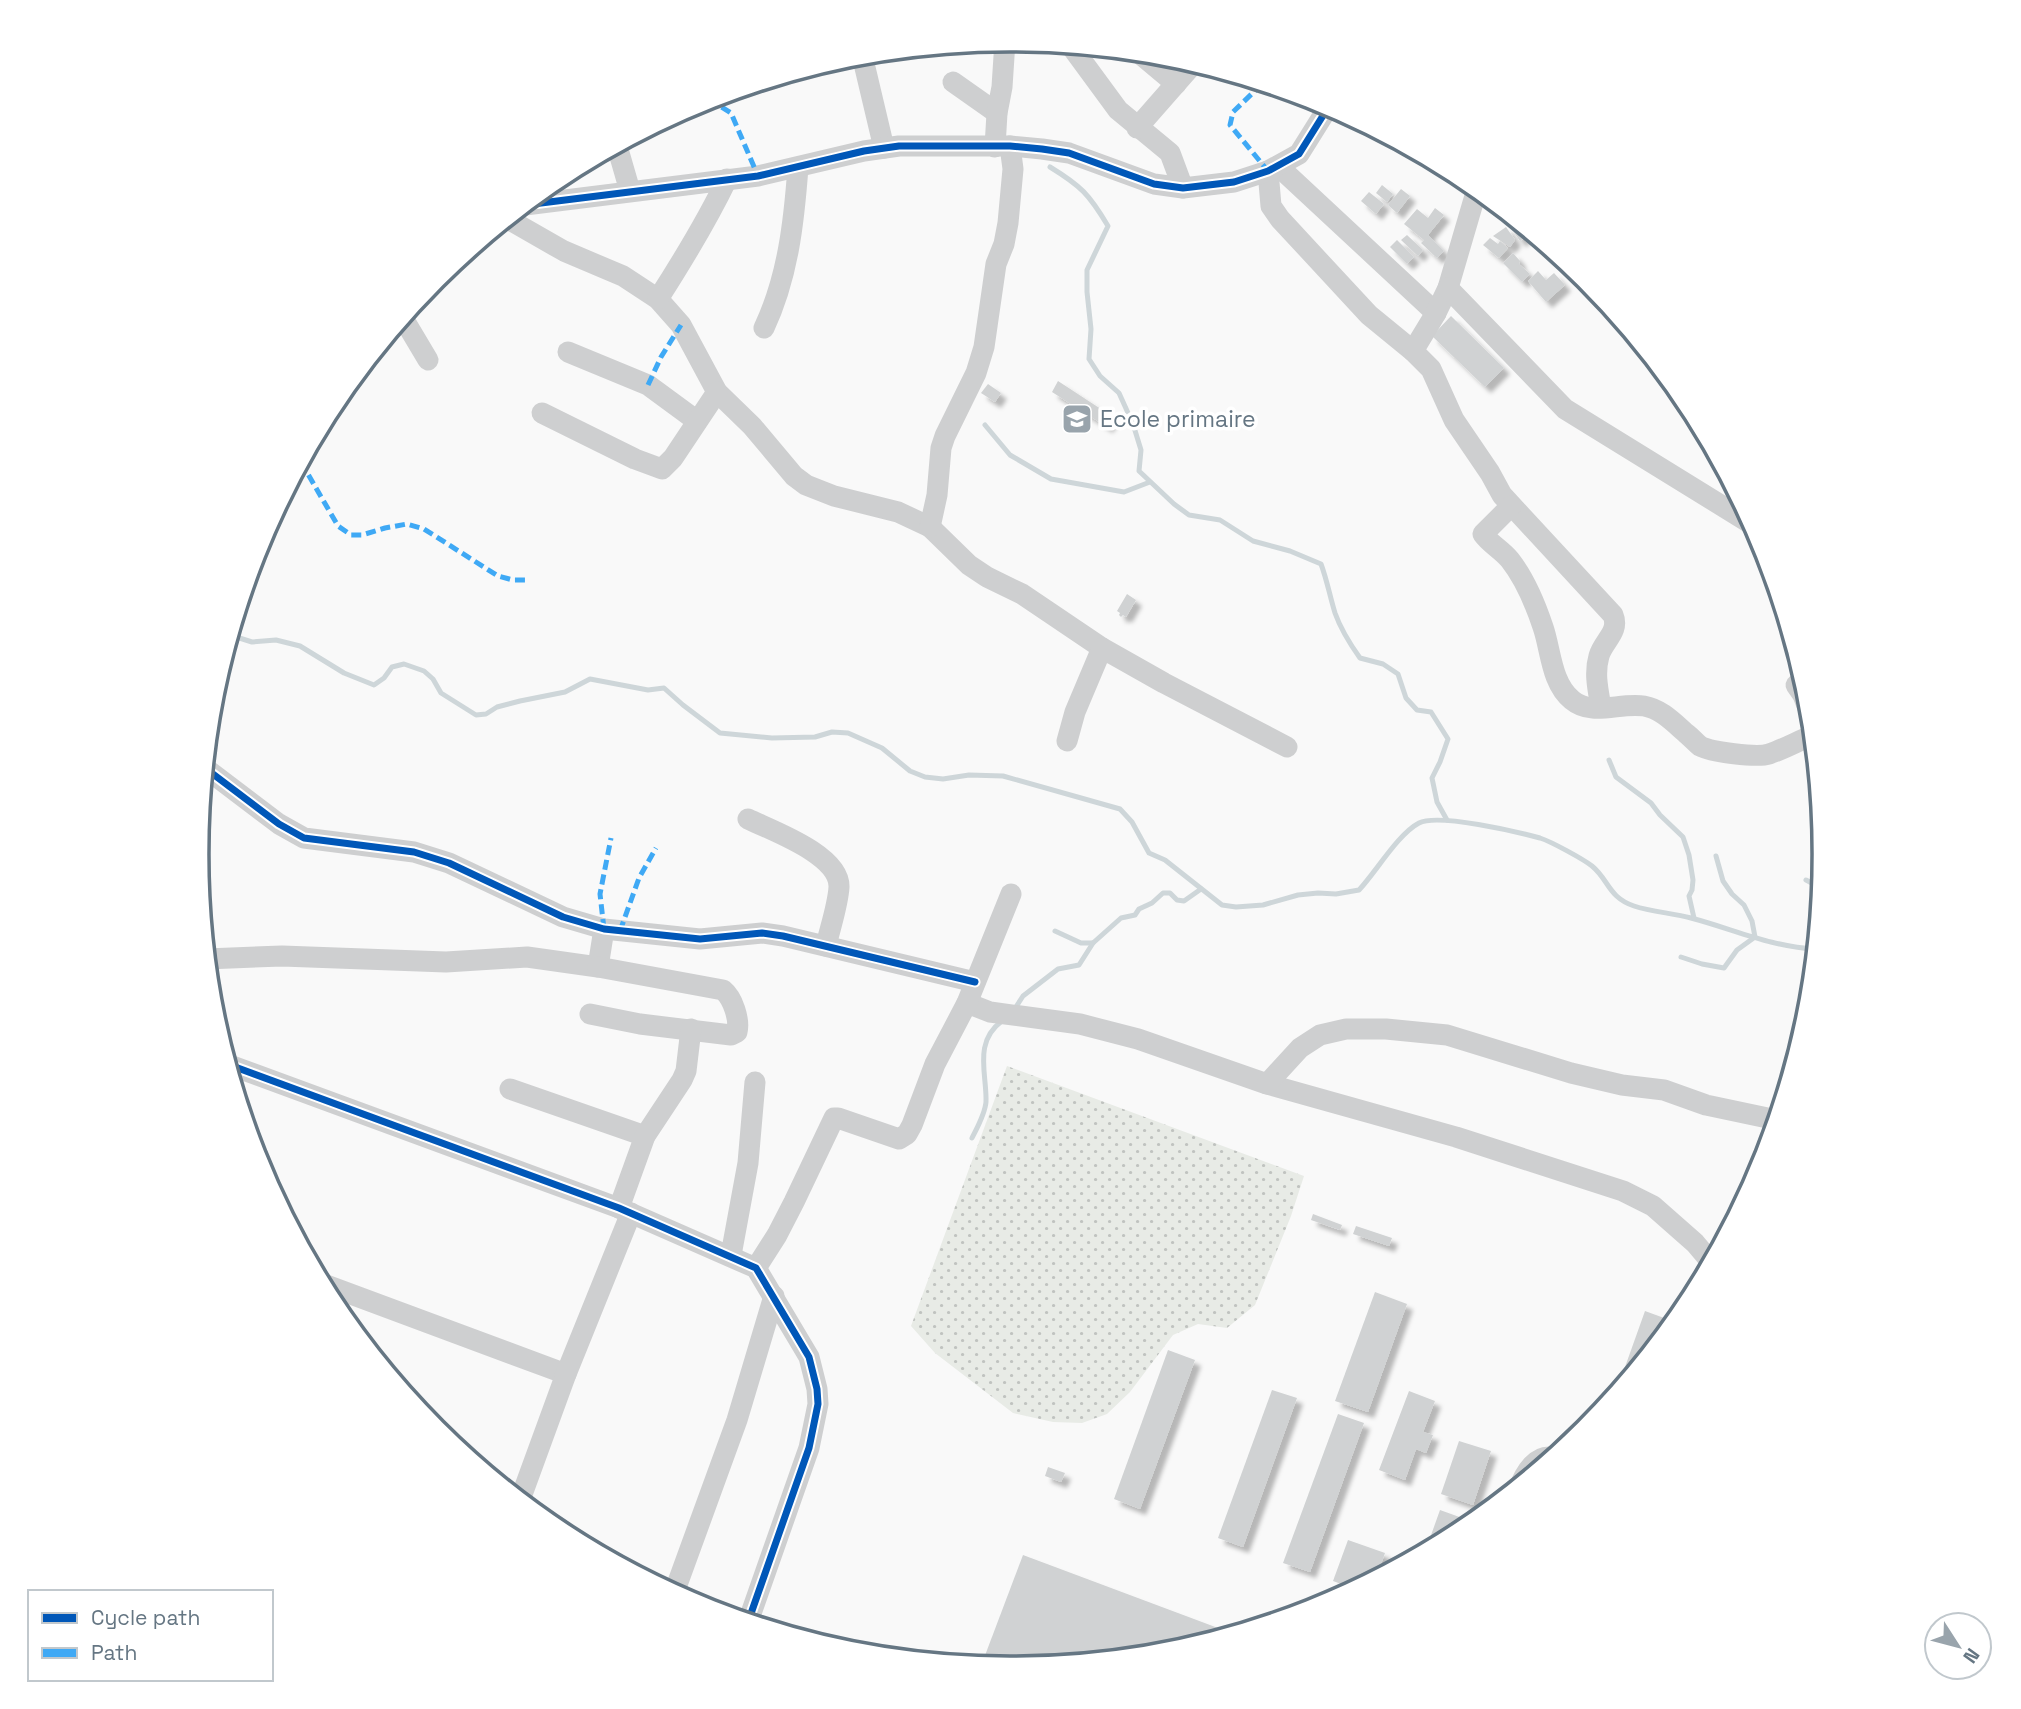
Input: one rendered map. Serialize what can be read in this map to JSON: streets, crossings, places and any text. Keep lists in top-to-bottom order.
{
  "places": {
    "school or university": ["Ecole primaire"]
  },
  "legend": ["Cycle path", "Path"],
  "north": "bottom right"
}
